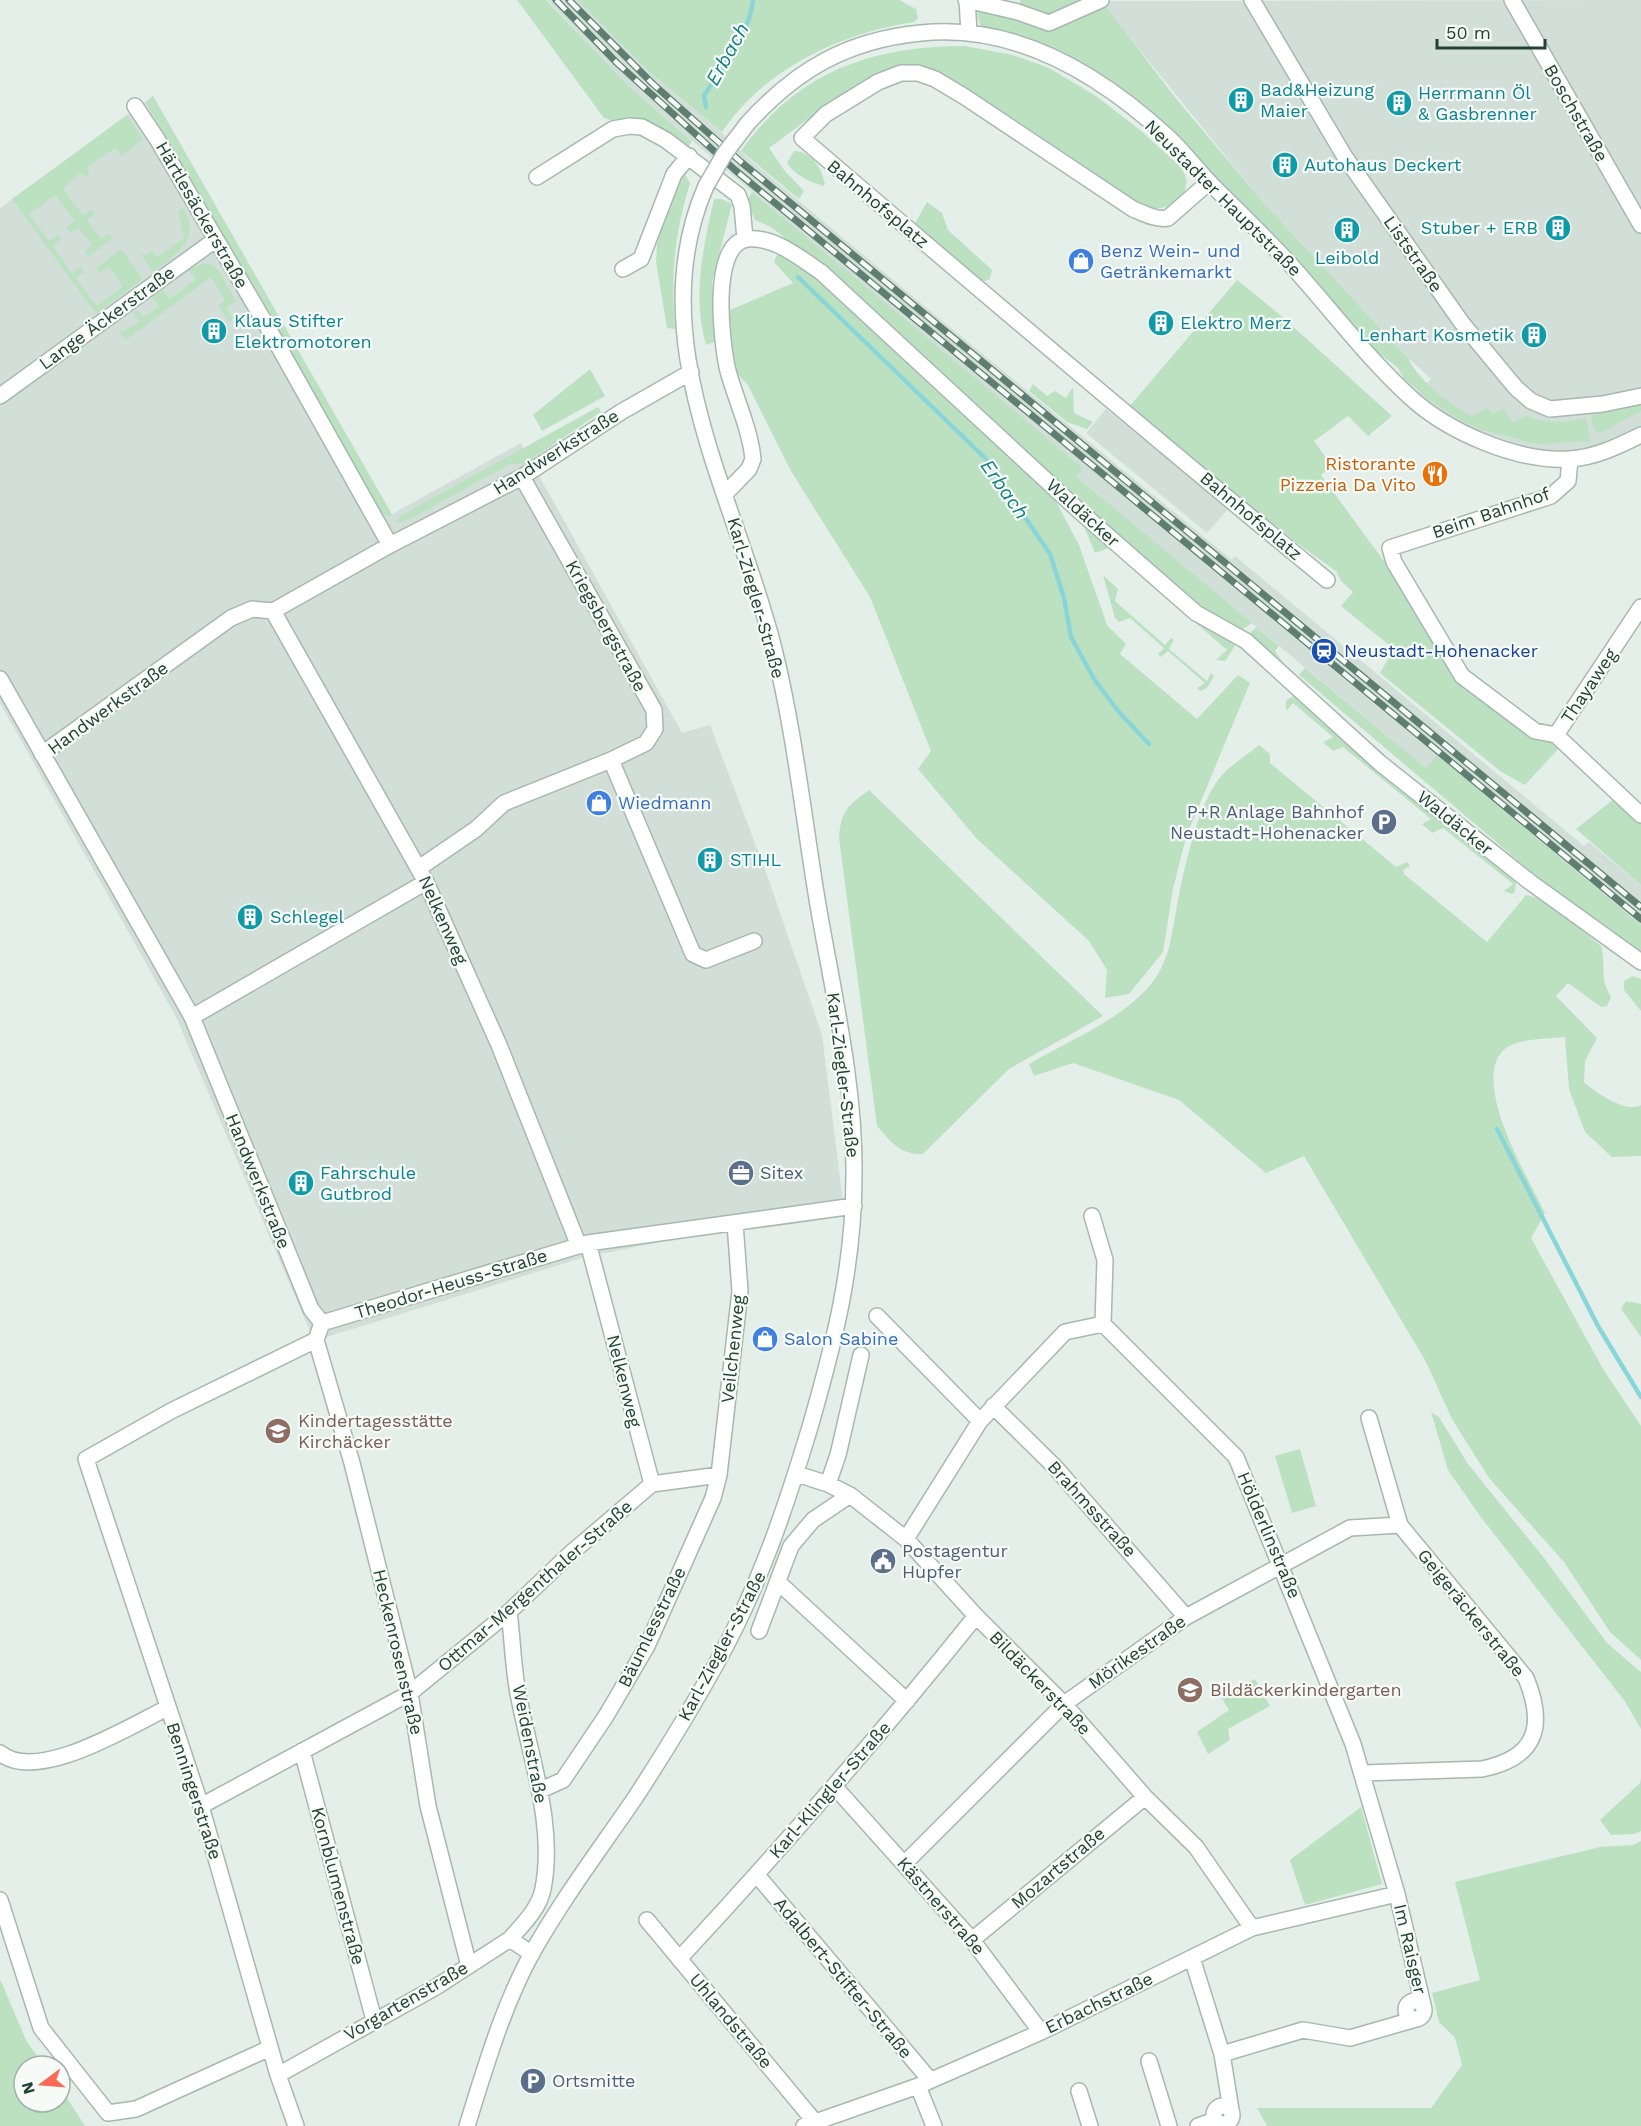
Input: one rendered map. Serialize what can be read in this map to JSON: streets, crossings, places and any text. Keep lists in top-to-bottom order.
{
  "streets": {
    "street": [
      "Boschstraße",
      "Neustadter Hauptstraße",
      "Bahnhofsplatz",
      "Härtlesäckerstraße",
      "Liststraße",
      "Lange Äckerstraße",
      "Handwerkstraße",
      "Waldäcker",
      "Beim Bahnhof",
      "Karl-Ziegler-Straße",
      "Kriegsbergstraße",
      "Thayaweg",
      "Nelkenweg",
      "Theodor-Heuss-Straße",
      "Veilchenweg",
      "Brahmsstraße",
      "Hölderlinstraße",
      "Ottmar-Mergenthaler-Straße",
      "Geigeräckerstraße",
      "Bäumlesstraße",
      "Heckenrosenstraße",
      "Mörikestraße",
      "Bildäckerstraße",
      "Weidenstraße",
      "Karl-Klingler-Straße",
      "Benningerstraße",
      "Mozartstraße",
      "Kornblumenstraße",
      "Kästnerstraße",
      "Im Raisger",
      "Adalbert-Stifter-Straße",
      "Vorgartenstraße",
      "Erbachstraße",
      "Uhlandstraße"
    ]
  },
  "crossings": [
    ["Neustadter Hauptstraße", "Bahnhofsplatz"],
    ["Neustadter Hauptstraße", "Beim Bahnhof"],
    ["Neustadter Hauptstraße", "Karl-Ziegler-Straße"],
    ["Härtlesäckerstraße", "Lange Äckerstraße"],
    ["Härtlesäckerstraße", "Handwerkstraße"],
    ["Handwerkstraße", "Karl-Ziegler-Straße"],
    ["Handwerkstraße", "Kriegsbergstraße"],
    ["Handwerkstraße", "Nelkenweg"],
    ["Handwerkstraße", "Theodor-Heuss-Straße"],
    ["Beim Bahnhof", "Thayaweg"],
    ["Karl-Ziegler-Straße", "Theodor-Heuss-Straße"],
    ["Karl-Ziegler-Straße", "Bildäckerstraße"],
    ["Kriegsbergstraße", "Nelkenweg"],
    ["Nelkenweg", "Theodor-Heuss-Straße"],
    ["Nelkenweg", "Ottmar-Mergenthaler-Straße"],
    ["Theodor-Heuss-Straße", "Veilchenweg"],
    ["Veilchenweg", "Bäumlesstraße"],
    ["Brahmsstraße", "Mörikestraße"],
    ["Hölderlinstraße", "Geigeräckerstraße"],
    ["Hölderlinstraße", "Mörikestraße"],
    ["Hölderlinstraße", "Im Raisger"],
    ["Hölderlinstraße", "Erbachstraße"],
    ["Ottmar-Mergenthaler-Straße", "Heckenrosenstraße"],
    ["Ottmar-Mergenthaler-Straße", "Weidenstraße"],
    ["Ottmar-Mergenthaler-Straße", "Benningerstraße"],
    ["Ottmar-Mergenthaler-Straße", "Kornblumenstraße"],
    ["Bäumlesstraße", "Weidenstraße"],
    ["Heckenrosenstraße", "Benningerstraße"],
    ["Heckenrosenstraße", "Vorgartenstraße"],
    ["Mörikestraße", "Bildäckerstraße"],
    ["Mörikestraße", "Kästnerstraße"],
    ["Bildäckerstraße", "Karl-Klingler-Straße"],
    ["Bildäckerstraße", "Mozartstraße"],
    ["Bildäckerstraße", "Erbachstraße"],
    ["Weidenstraße", "Vorgartenstraße"],
    ["Karl-Klingler-Straße", "Kästnerstraße"],
    ["Karl-Klingler-Straße", "Adalbert-Stifter-Straße"],
    ["Karl-Klingler-Straße", "Uhlandstraße"],
    ["Benningerstraße", "Vorgartenstraße"],
    ["Mozartstraße", "Kästnerstraße"],
    ["Kornblumenstraße", "Vorgartenstraße"],
    ["Kästnerstraße", "Erbachstraße"],
    ["Im Raisger", "Erbachstraße"],
    ["Adalbert-Stifter-Straße", "Erbachstraße"],
    ["Erbachstraße", "Uhlandstraße"]
  ],
  "water": ["Erbach"],
  "places": {
    "building": [
      "Bad&Heizung Maier",
      "Herrmann Öl & Gasbrenner",
      "Autohaus Deckert",
      "Stuber + ERB",
      "Leibold",
      "Elektro Merz",
      "Klaus Stifter Elektromotoren",
      "Lenhart Kosmetik",
      "STIHL",
      "Schlegel",
      "Fahrschule Gutbrod"
    ],
    "shop": ["Benz Wein- und Getränkemarkt", "Wiedmann", "Salon Sabine"],
    "restaurant": ["Ristorante Pizzeria Da Vito"],
    "station": ["Neustadt-Hohenacker"],
    "parking": ["P+R Anlage Bahnhof Neustadt-Hohenacker", "Ortsmitte"],
    "office": ["Sitex"],
    "school or university": ["Kindertagesstätte Kirchäcker", "Bildäckerkindergarten"],
    "public building": ["Postagentur Hupfer"]
  },
  "scale_bar": "50 m",
  "north": "left"
}
